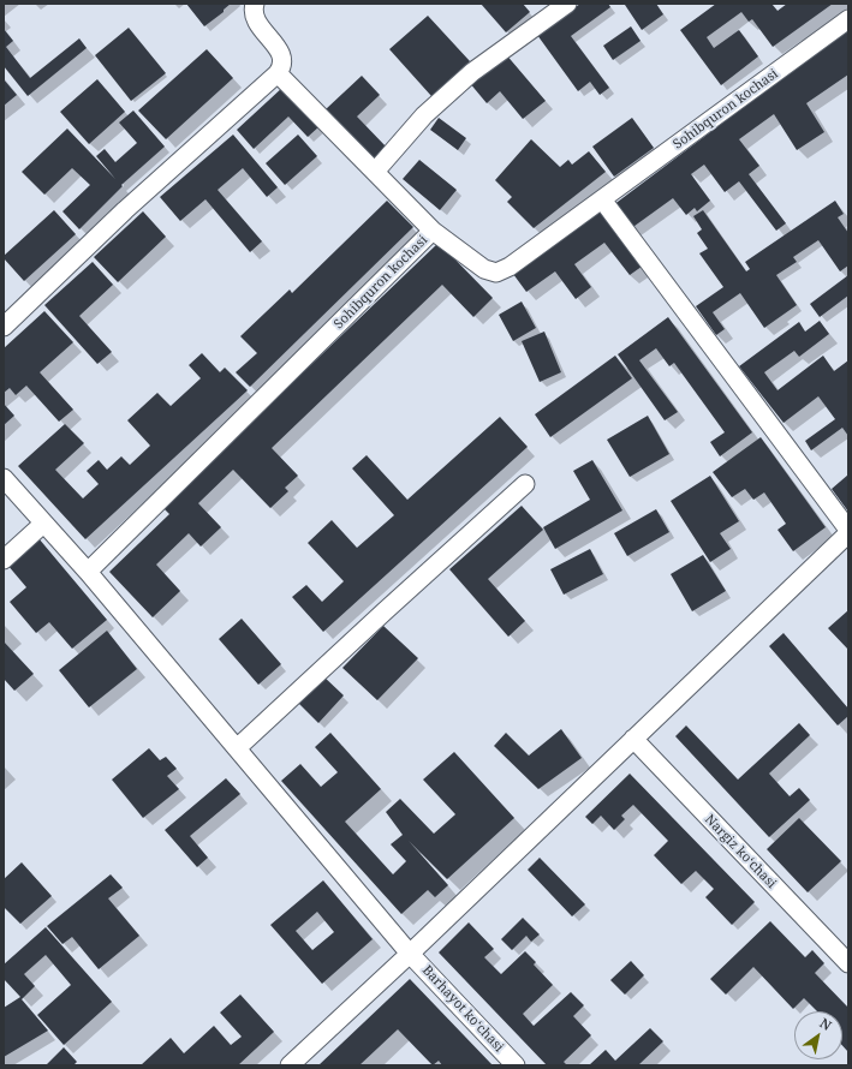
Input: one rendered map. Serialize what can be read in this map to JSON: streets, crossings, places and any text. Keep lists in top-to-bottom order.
{
  "streets": {
    "street": ["Sohibquron kochasi", "Nargiz koʻchasi", "Barhayot koʻchasi"]
  },
  "crossings": [
    ["Sohibquron kochasi", "Barhayot koʻchasi"]
  ],
  "north": "top right"
}
